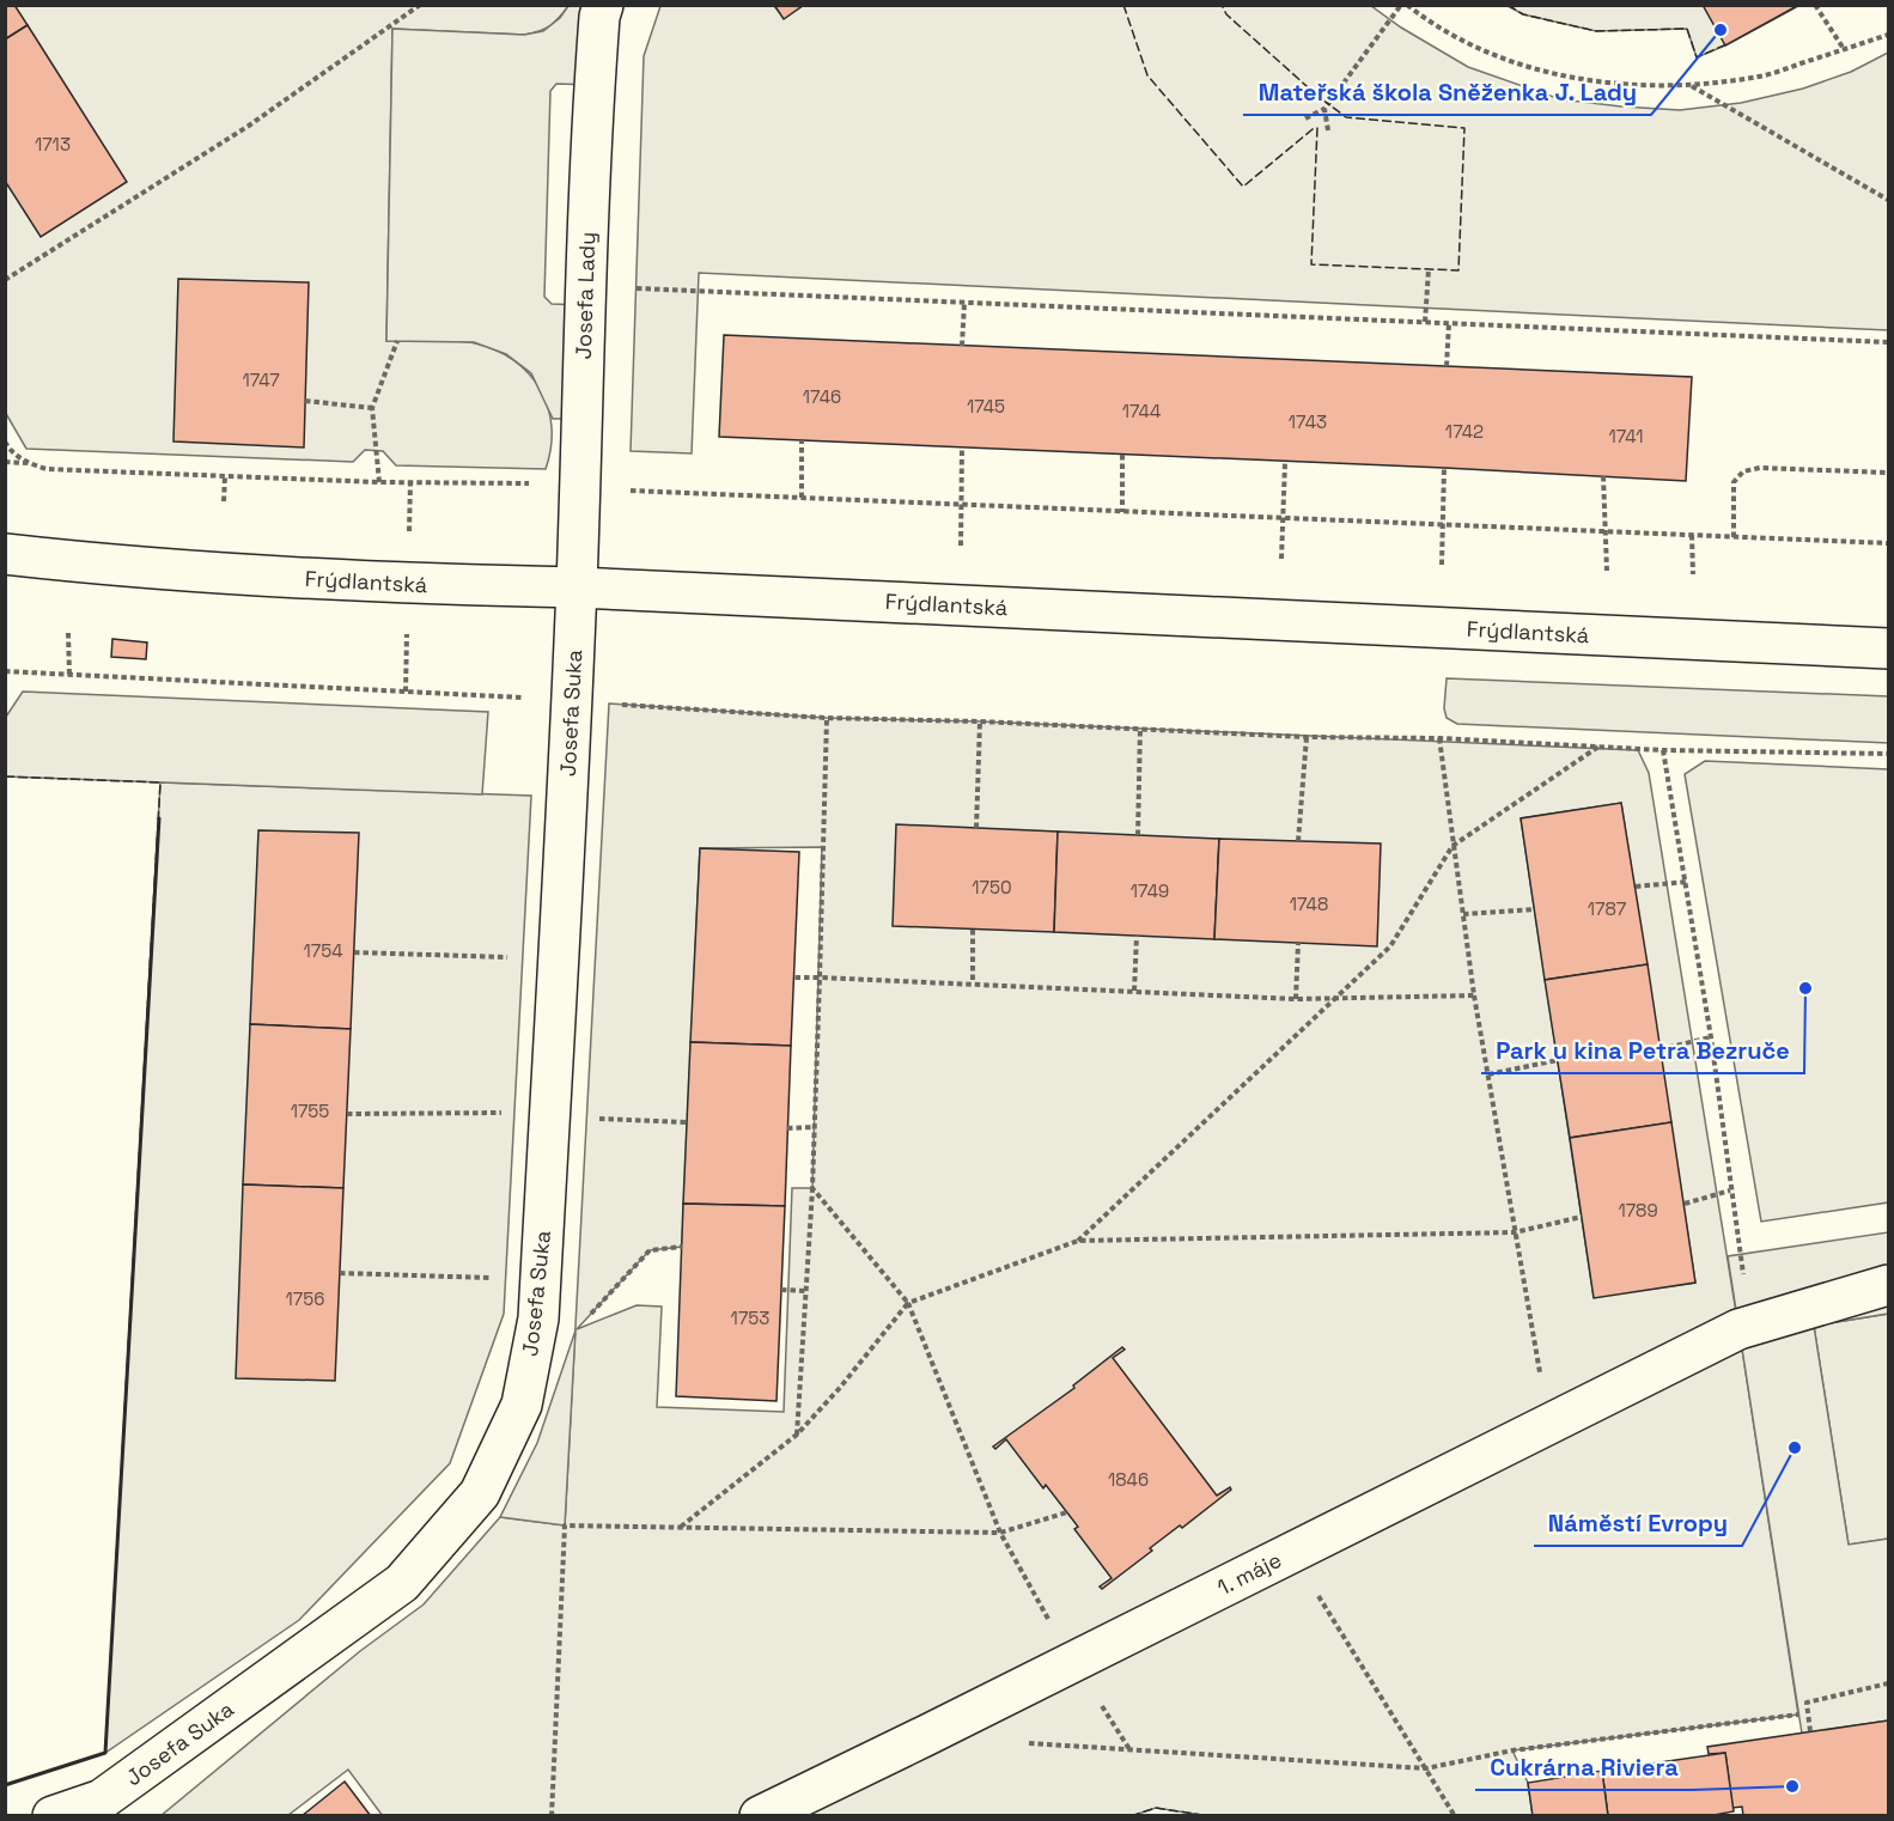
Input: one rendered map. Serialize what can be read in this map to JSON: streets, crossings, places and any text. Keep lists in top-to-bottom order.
{
  "streets": {
    "street": [
      "Josefa Lady",
      "Frýdlantská",
      "Josefa Suka",
      "1. máje"
    ]
  },
  "crossings": [
    ["Josefa Lady", "Frýdlantská"],
    ["Josefa Lady", "Josefa Suka"],
    ["Frýdlantská", "Josefa Suka"]
  ],
  "places": [
    "Mateřská škola Sněženka J. Lady",
    "Park u kina Petra Bezruče",
    "Náměstí Evropy",
    "Cukrárna Riviera"
  ],
  "house_numbers": [
    "1713",
    "1747",
    "1746",
    "1745",
    "1744",
    "1743",
    "1742",
    "1741",
    "1750",
    "1749",
    "1748",
    "1787",
    "1754",
    "1755",
    "1789",
    "1756",
    "1753",
    "1846"
  ]
}
